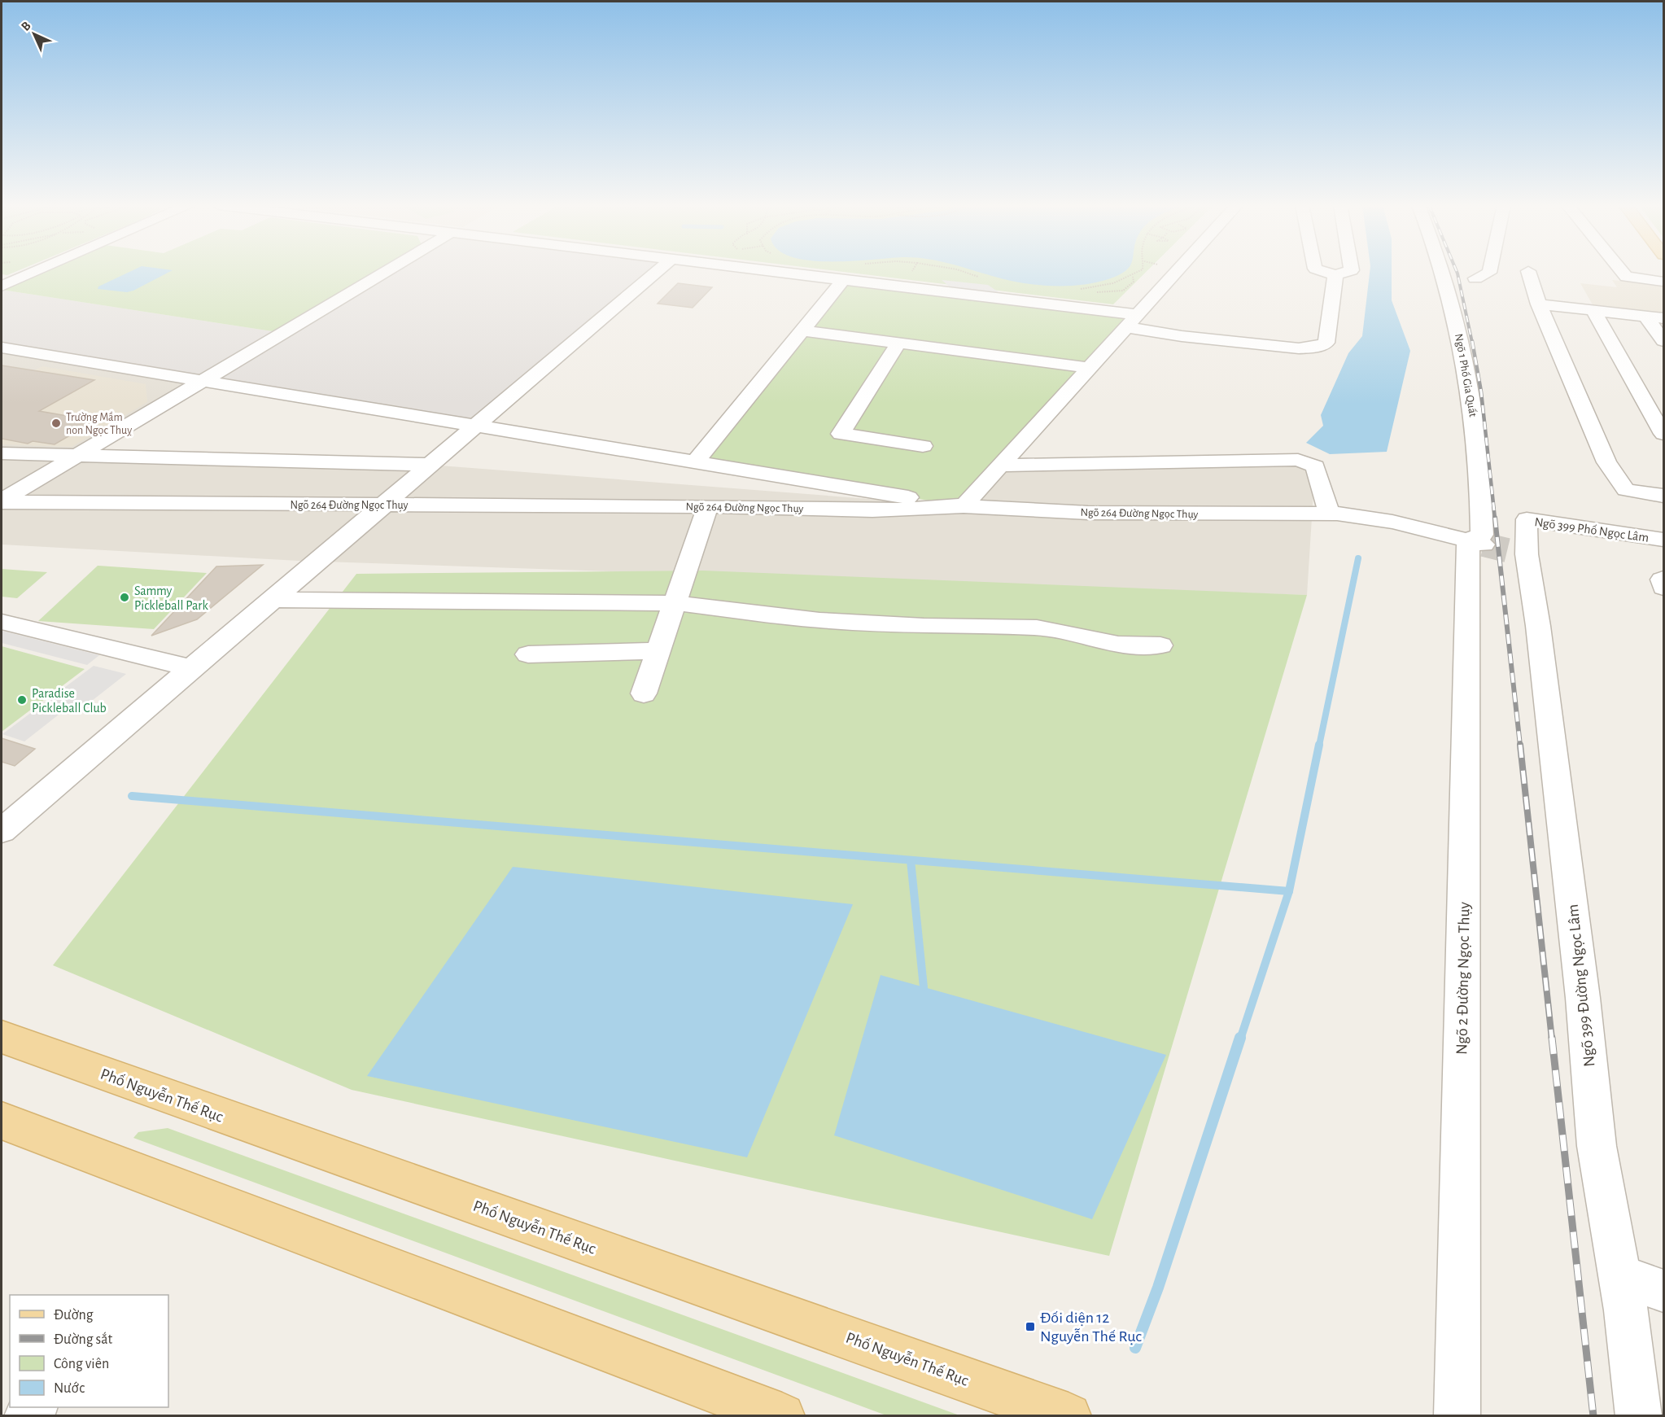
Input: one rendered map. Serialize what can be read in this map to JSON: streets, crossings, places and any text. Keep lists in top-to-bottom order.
{
  "streets": {
    "main road": ["Phố Nguyễn Thế Rục"],
    "street": [
      "Ngõ 1 Phố Gia Quất",
      "Ngõ 264 Đường Ngọc Thụy",
      "Ngõ 399 Phố Ngọc Lâm",
      "Ngõ 2 Đường Ngọc Thụy",
      "Ngõ 399 Đường Ngọc Lâm"
    ]
  },
  "crossings": [
    ["Ngõ 1 Phố Gia Quất", "Ngõ 264 Đường Ngọc Thụy"],
    ["Ngõ 1 Phố Gia Quất", "Ngõ 2 Đường Ngọc Thụy"],
    ["Ngõ 264 Đường Ngọc Thụy", "Ngõ 2 Đường Ngọc Thụy"],
    ["Ngõ 399 Phố Ngọc Lâm", "Ngõ 399 Đường Ngọc Lâm"]
  ],
  "places": {
    "other": ["Trường Mầm non Ngọc Thuỵ", "Sammy Pickleball Park", "Paradise Pickleball Club"],
    "transit": ["Đối diện 12 Nguyễn Thế Rục"]
  },
  "legend": [
    "Đường",
    "Đường sắt",
    "Công viên",
    "Nước"
  ],
  "north": "top left"
}
